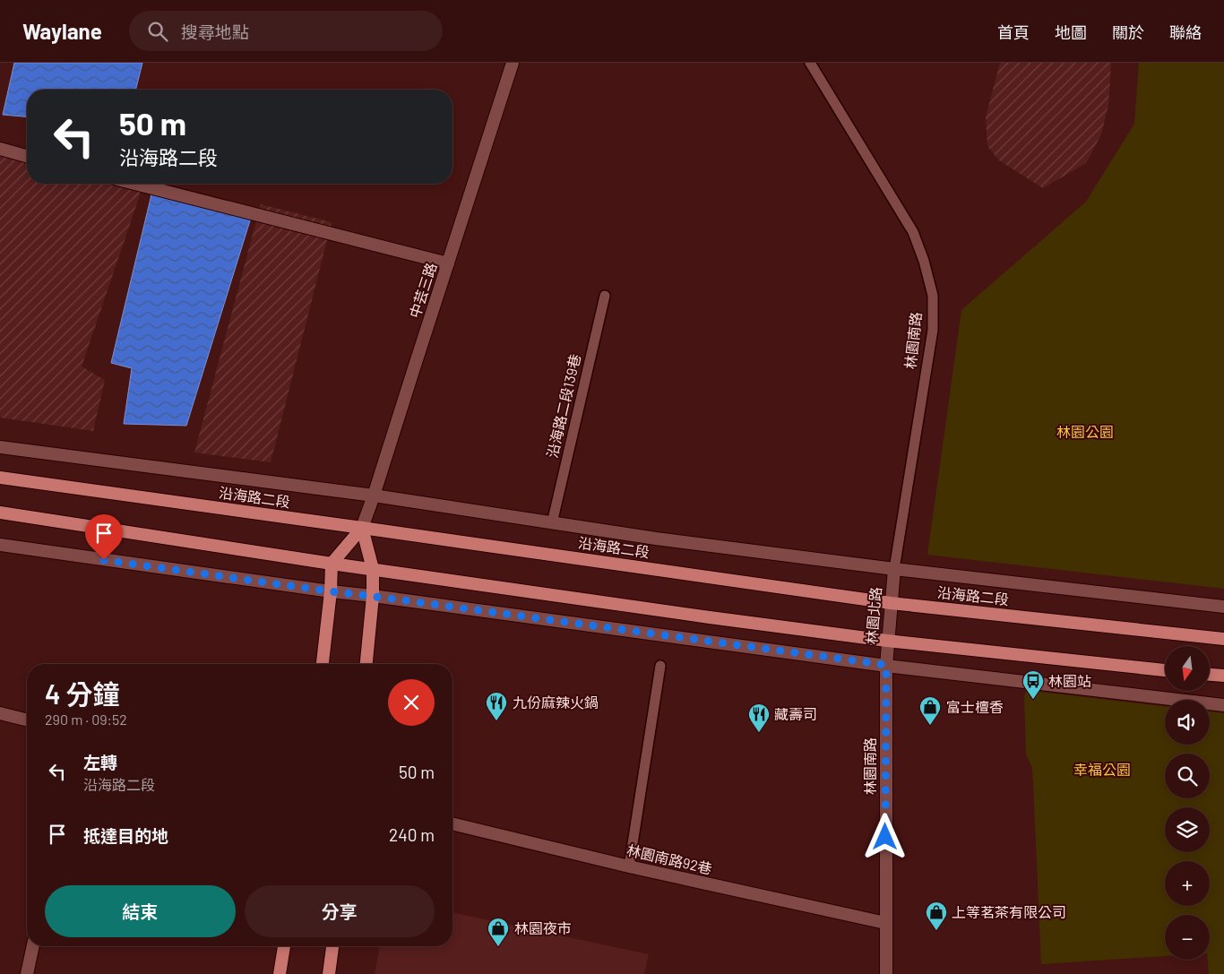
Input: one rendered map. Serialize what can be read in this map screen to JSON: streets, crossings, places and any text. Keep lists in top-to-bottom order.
{
  "streets": {
    "main road": ["沿海路二段"],
    "street": [
      "中芸三路",
      "林園南路",
      "林園北路",
      "林園南路92巷"
    ],
    "lane": ["沿海路二段139巷"]
  },
  "crossings": [
    ["中芸三路", "沿海路二段"],
    ["林園南路", "沿海路二段"],
    ["林園南路", "林園北路"],
    ["林園南路", "林園南路92巷"],
    ["沿海路二段139巷", "沿海路二段"],
    ["沿海路二段", "林園北路"]
  ],
  "parks": ["林園公園", "幸福公園"],
  "places": {
    "bus stop": ["林園站"],
    "restaurant": ["九份麻辣火鍋", "藏壽司"],
    "shop": ["富士檀香", "上等茗茶有限公司", "林園夜市"]
  },
  "north": "bottom",
  "page": {
    "header": "Waylane",
    "search": "搜尋地點",
    "nav": [
      "首頁",
      "地圖",
      "關於",
      "聯絡"
    ],
    "turn": ["50 m", "沿海路二段"],
    "map_buttons": ["+", "−"],
    "heading": ["4 分鐘", "290 m · 09:52"],
    "list": [
      {
        "name": "左轉",
        "note": "沿海路二段",
        "value": "50 m"
      },
      {
        "name": "抵達目的地",
        "value": "240 m"
      }
    ],
    "buttons": ["結束", "分享"]
  }
}
